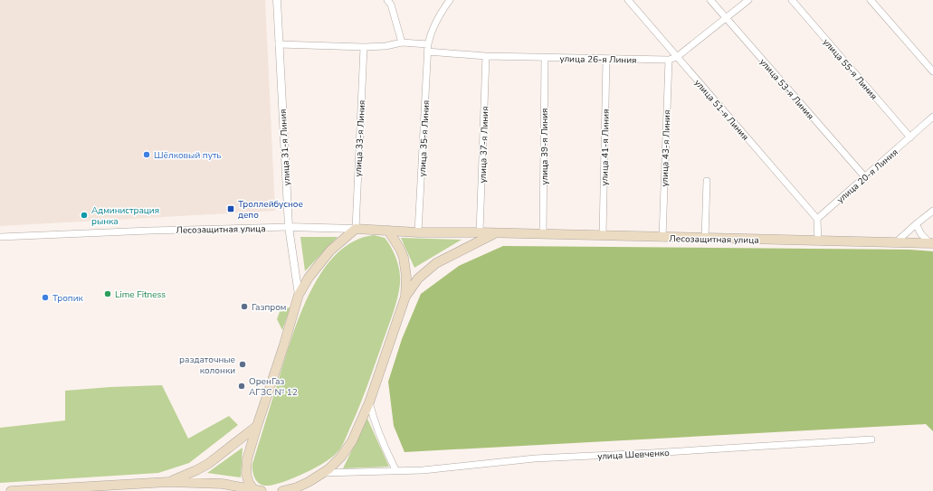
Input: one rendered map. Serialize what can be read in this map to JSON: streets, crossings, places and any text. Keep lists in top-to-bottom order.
{
  "streets": {
    "main road": ["Лесозащитная улица"],
    "street": [
      "улица 26-я Линия",
      "улица 55-я Линия",
      "улица 53-я Линия",
      "улица 51-я Линия",
      "улица 33-я Линия",
      "улица 35-я Линия",
      "улица 37-я Линия",
      "улица 39-я Линия",
      "улица 31-я Линия",
      "улица 41-я Линия",
      "улица 43-я Линия",
      "улица 20-я Линия",
      "улица Шевченко"
    ]
  },
  "crossings": [
    ["улица 26-я Линия", "улица 53-я Линия"],
    ["улица 26-я Линия", "улица 51-я Линия"],
    ["улица 26-я Линия", "улица 35-я Линия"],
    ["улица 26-я Линия", "улица 37-я Линия"],
    ["улица 26-я Линия", "улица 39-я Линия"],
    ["улица 26-я Линия", "улица 41-я Линия"],
    ["улица 26-я Линия", "улица 43-я Линия"],
    ["улица 55-я Линия", "улица 20-я Линия"],
    ["улица 53-я Линия", "улица 20-я Линия"],
    ["улица 51-я Линия", "улица 20-я Линия"],
    ["улица 33-я Линия", "Лесозащитная улица"],
    ["улица 35-я Линия", "Лесозащитная улица"],
    ["улица 37-я Линия", "Лесозащитная улица"],
    ["улица 39-я Линия", "Лесозащитная улица"],
    ["улица 31-я Линия", "Лесозащитная улица"],
    ["улица 41-я Линия", "Лесозащитная улица"],
    ["улица 43-я Линия", "Лесозащитная улица"]
  ],
  "places": {
    "other": [
      "Шёлковый путь",
      "Администрация рынка",
      "Lime Fitness",
      "Тропик",
      "Газпром",
      "раздаточные колонки",
      "ОренГаз АГЗС № 12"
    ],
    "transit": ["Троллейбусное депо"]
  }
}
